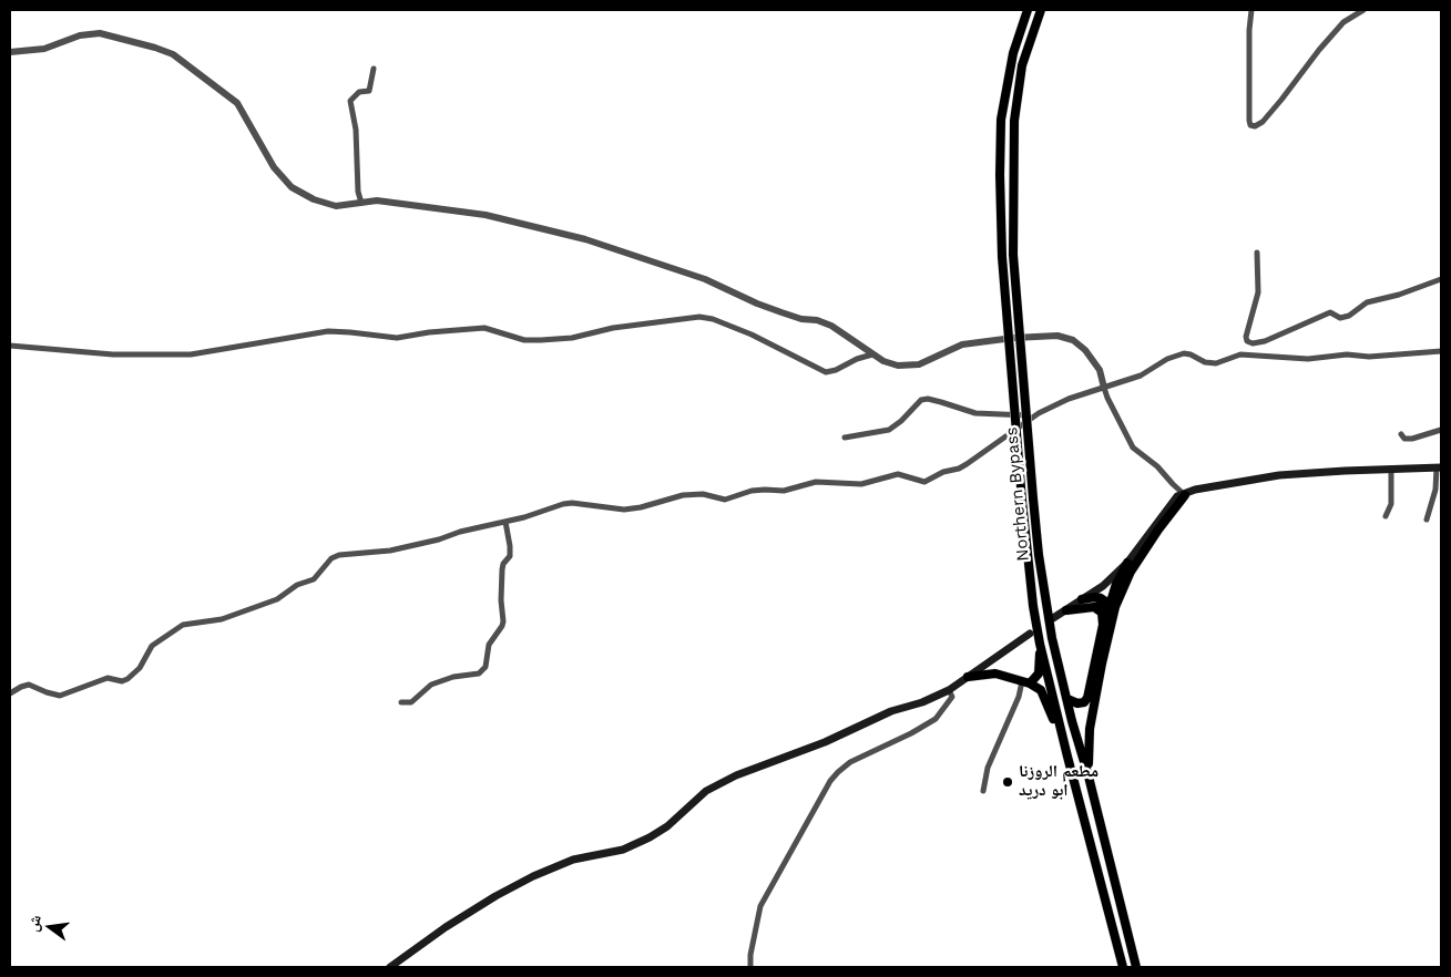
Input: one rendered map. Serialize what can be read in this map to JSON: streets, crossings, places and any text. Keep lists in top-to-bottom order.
{
  "streets": {
    "highway": ["Northern Bypass"]
  },
  "places": ["مطعم الروزنا ابو دريد"],
  "north": "left"
}
